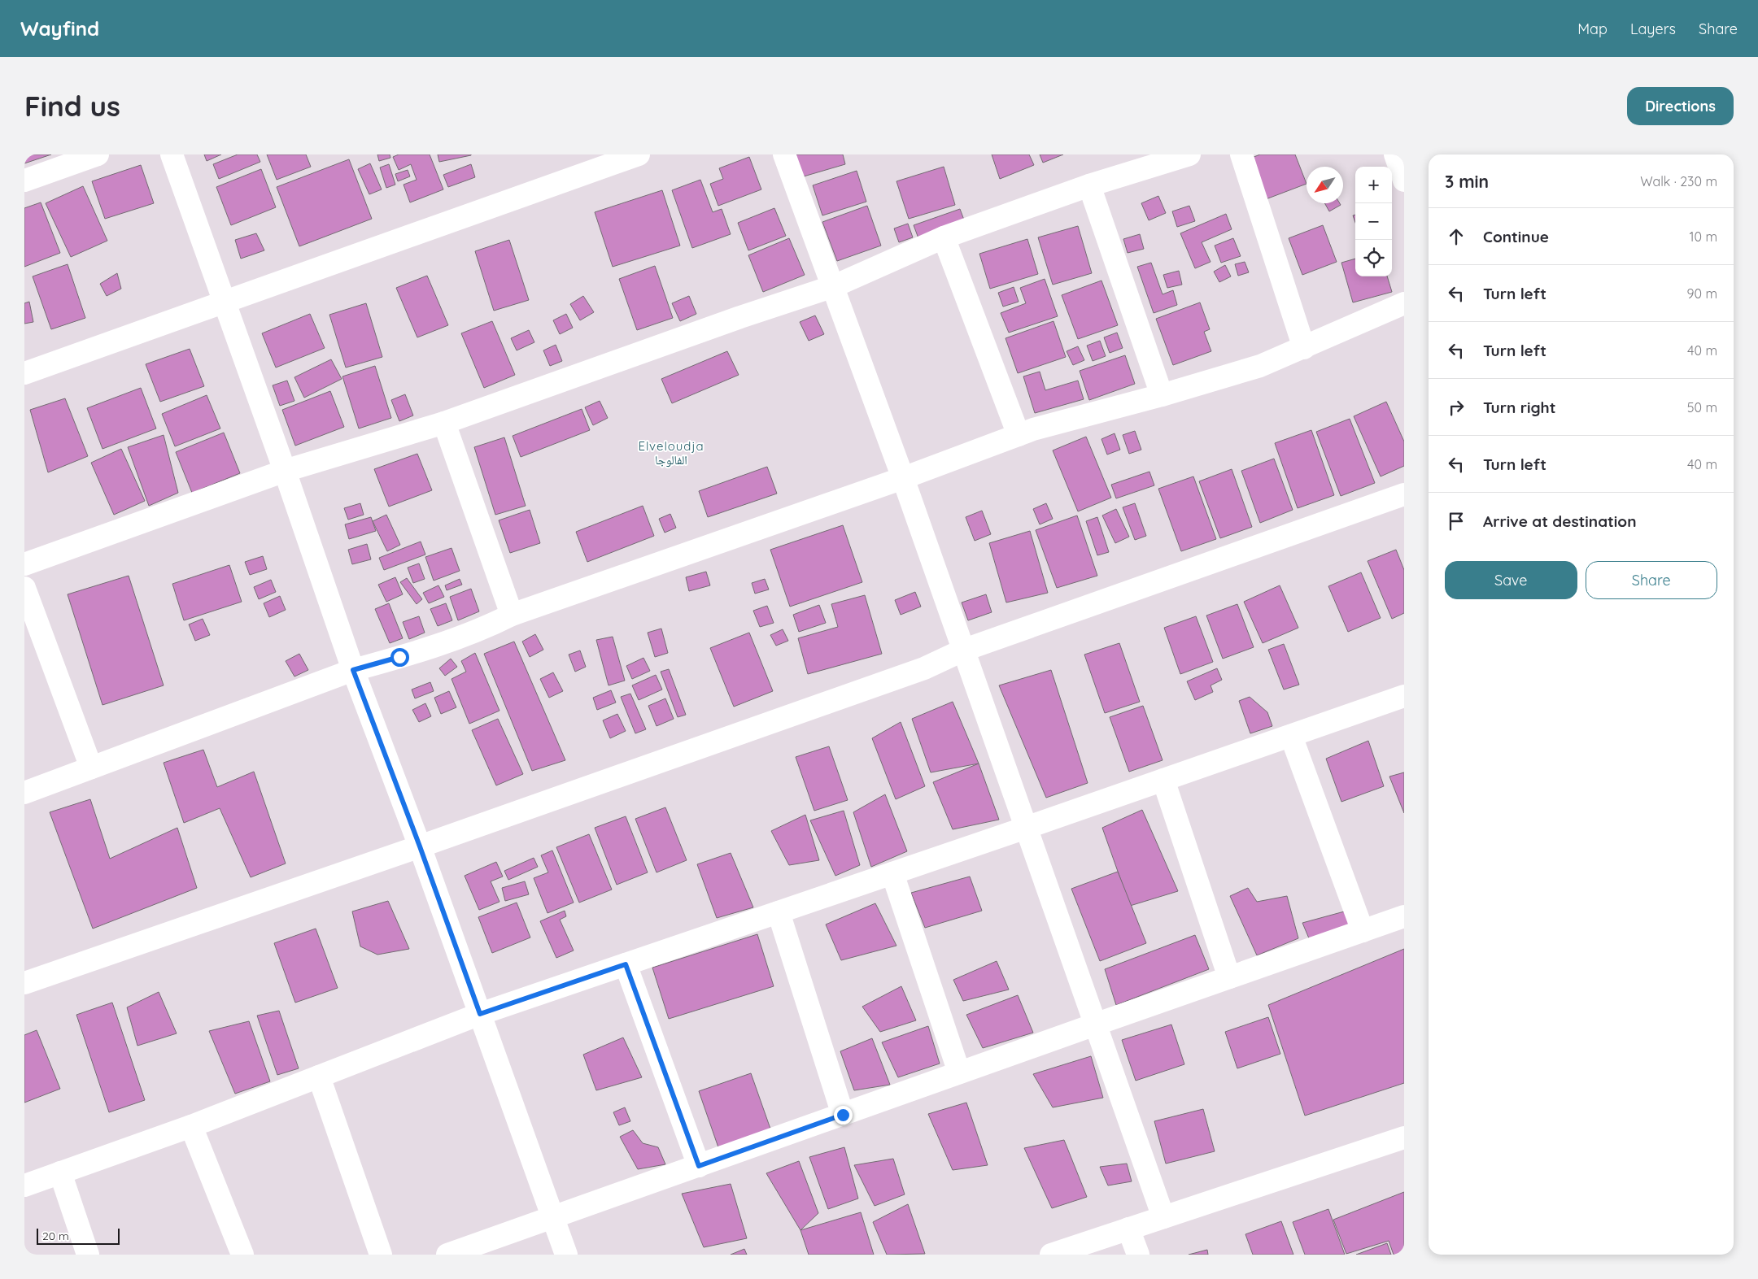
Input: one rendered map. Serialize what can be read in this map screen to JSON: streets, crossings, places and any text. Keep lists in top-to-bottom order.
{
  "districts": ["Elveloudja الفالوجا"],
  "scale_bar": "20 m",
  "north": "bottom left",
  "page": {
    "header": "Wayfind",
    "nav": ["Map", "Layers", "Share"],
    "buttons": [
      "Directions",
      ["Save", "Share"]
    ],
    "title": "Find us",
    "heading": ["3 min", "Walk · 230 m"],
    "map_buttons": ["+", "−"],
    "list": [
      ["Continue", "10 m"],
      ["Turn left", "90 m"],
      ["Turn left", "40 m"],
      ["Turn right", "50 m"],
      ["Turn left", "40 m"],
      "Arrive at destination"
    ],
    "scale": "20 m"
  }
}
